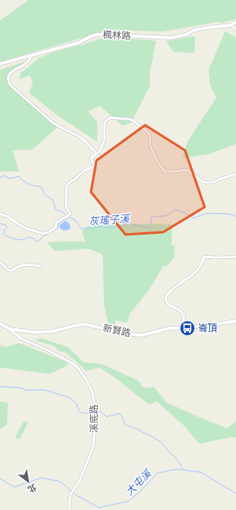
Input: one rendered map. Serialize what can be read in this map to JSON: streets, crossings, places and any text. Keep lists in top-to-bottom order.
{
  "streets": {
    "street": ["楓林路", "新賢路", "溪底路"]
  },
  "crossings": [
    ["新賢路", "溪底路"]
  ],
  "water": ["灰瑤子溪", "大屯溪"],
  "places": {
    "bus stop": ["崙頂"]
  },
  "north": "bottom right"
}
